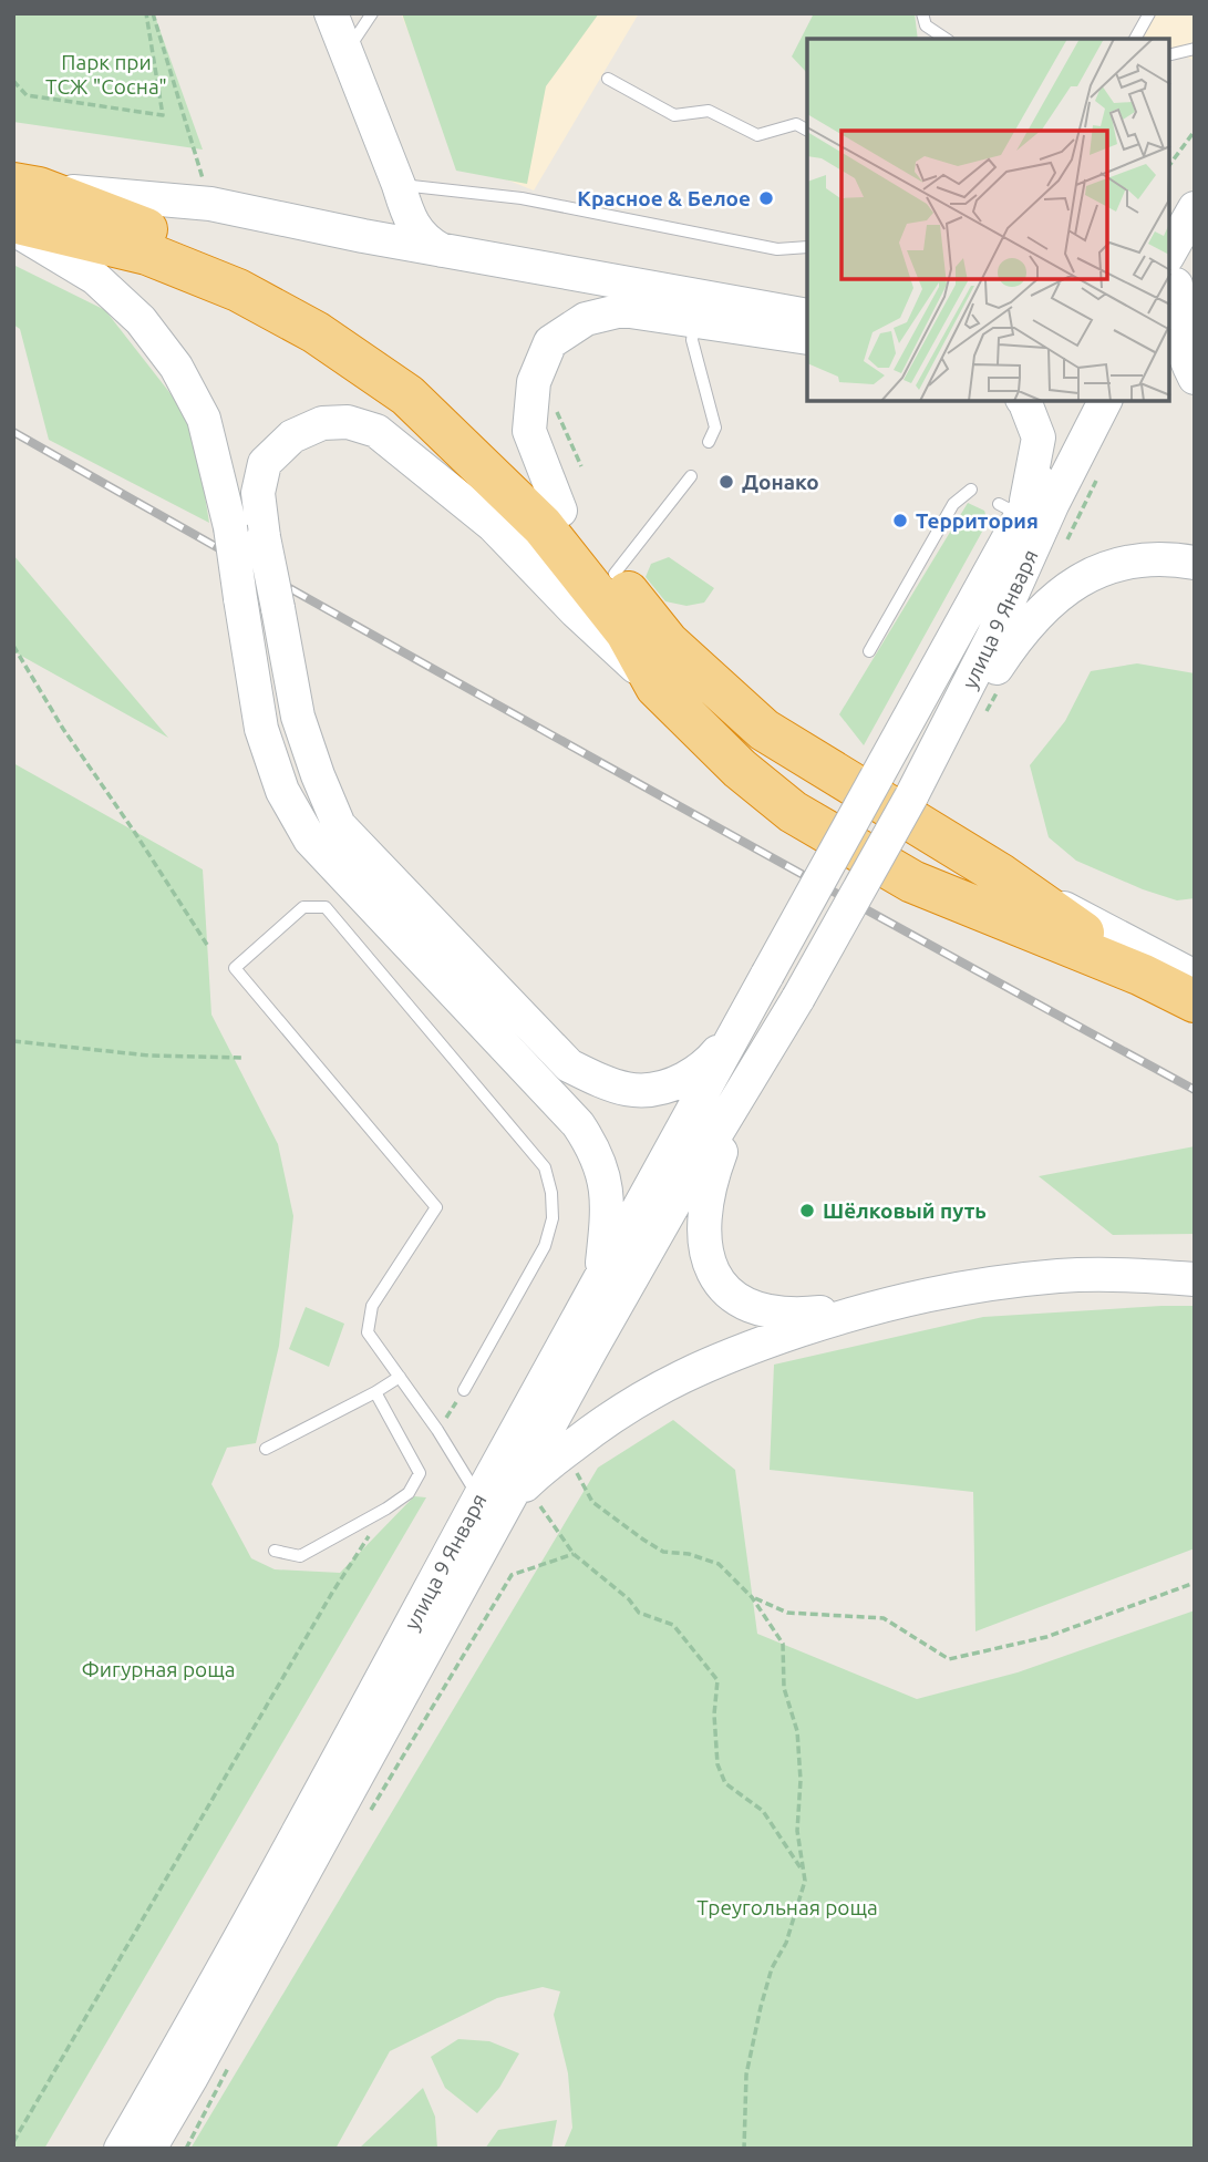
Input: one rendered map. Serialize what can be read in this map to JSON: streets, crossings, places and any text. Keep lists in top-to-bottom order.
{
  "streets": {
    "main road": ["улица 9 Января"]
  },
  "parks": ["Парк при ТСЖ \"Сосна\"", "Фигурная роща", "Треугольная роща"],
  "places": [
    "Красное & Белое",
    "Донако",
    "Территория",
    "Шёлковый путь"
  ]
}
